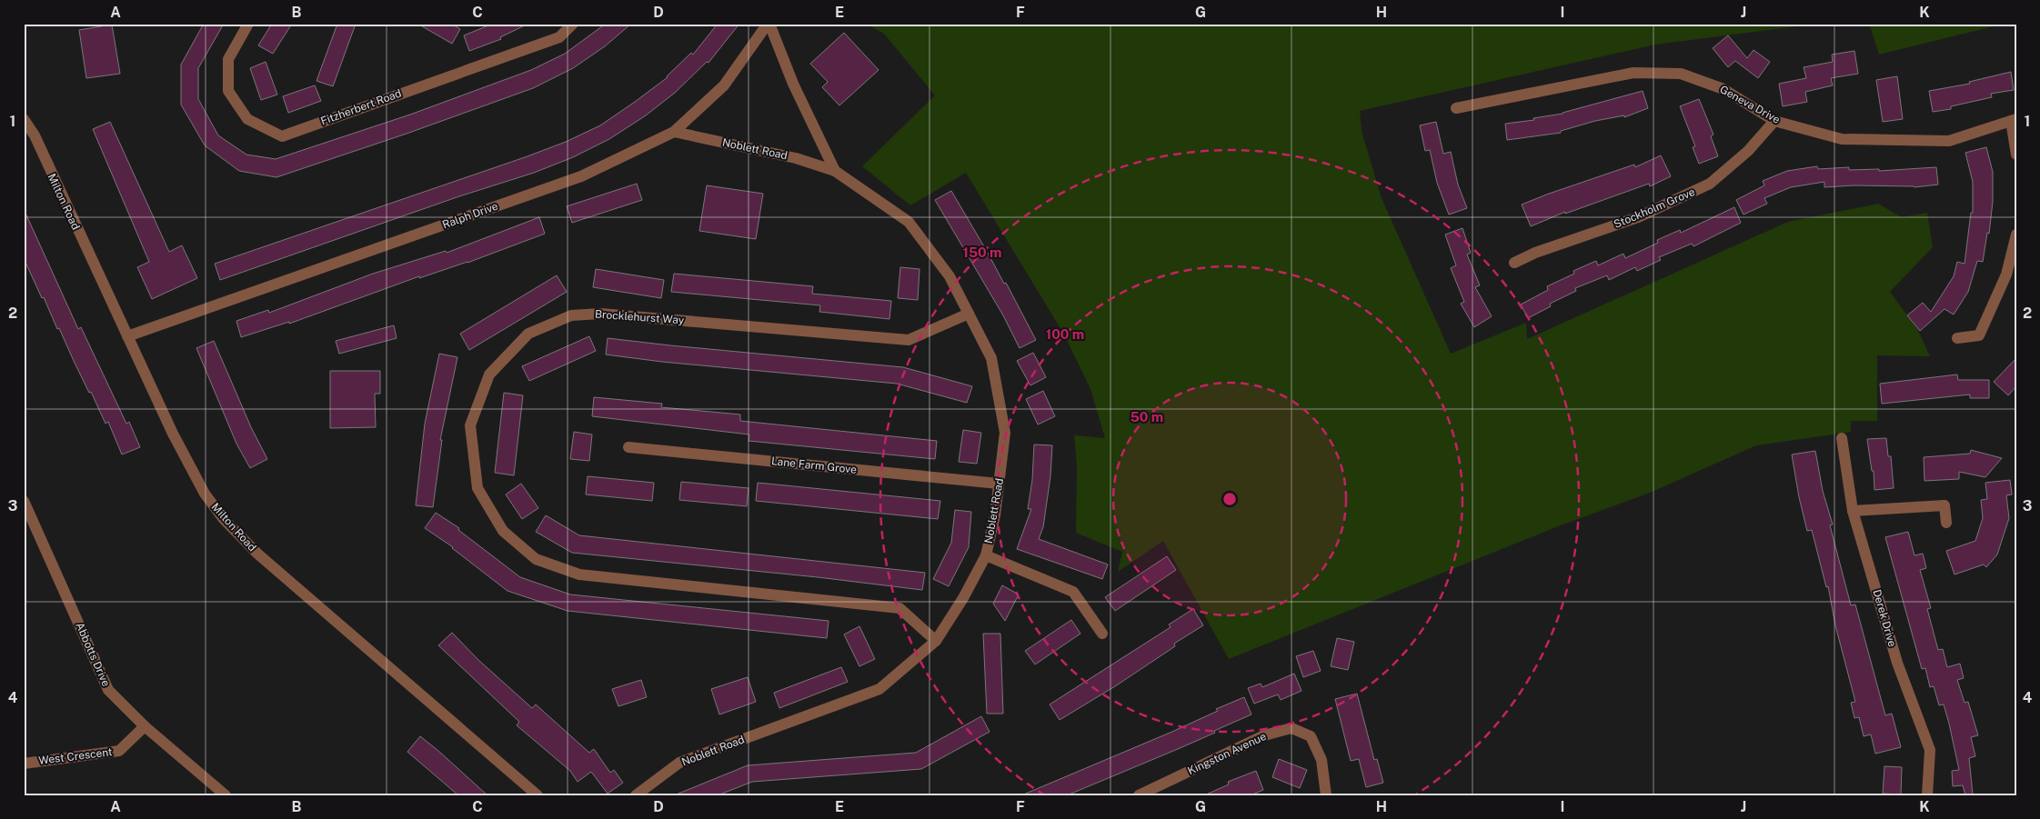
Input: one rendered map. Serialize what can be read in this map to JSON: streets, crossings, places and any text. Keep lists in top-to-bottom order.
{
  "streets": {
    "street": [
      "Geneva Drive",
      "Fitzherbert Road",
      "Noblett Road",
      "Milton Road",
      "Stockholm Grove",
      "Ralph Drive",
      "Brocklehurst Way",
      "Lane Farm Grove",
      "Derek Drive",
      "Abbotts Drive",
      "Kingston Avenue",
      "West Crescent"
    ]
  },
  "crossings": [
    ["Geneva Drive", "Stockholm Grove"],
    ["Noblett Road", "Ralph Drive"],
    ["Noblett Road", "Brocklehurst Way"],
    ["Noblett Road", "Lane Farm Grove"],
    ["Milton Road", "Ralph Drive"],
    ["Abbotts Drive", "West Crescent"]
  ],
  "grid": {
    "columns": [
      "A",
      "B",
      "C",
      "D",
      "E",
      "F",
      "G",
      "H",
      "I",
      "J",
      "K"
    ],
    "rows": [
      "1",
      "2",
      "3",
      "4"
    ]
  },
  "rings": ["150 m", "100 m", "50 m"]
}
